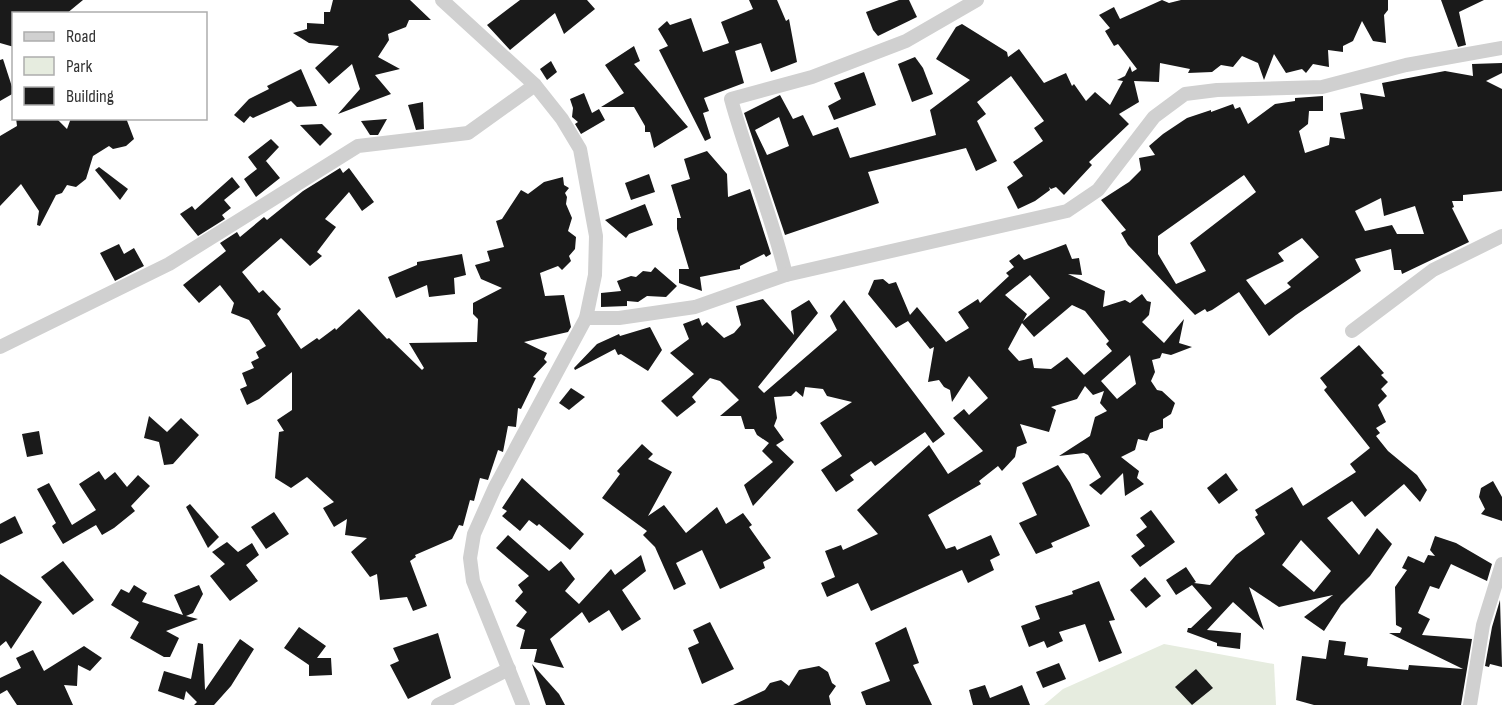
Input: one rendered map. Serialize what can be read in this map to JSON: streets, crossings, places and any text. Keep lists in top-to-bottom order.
{
  "legend": ["Road", "Park", "Building"]
}
